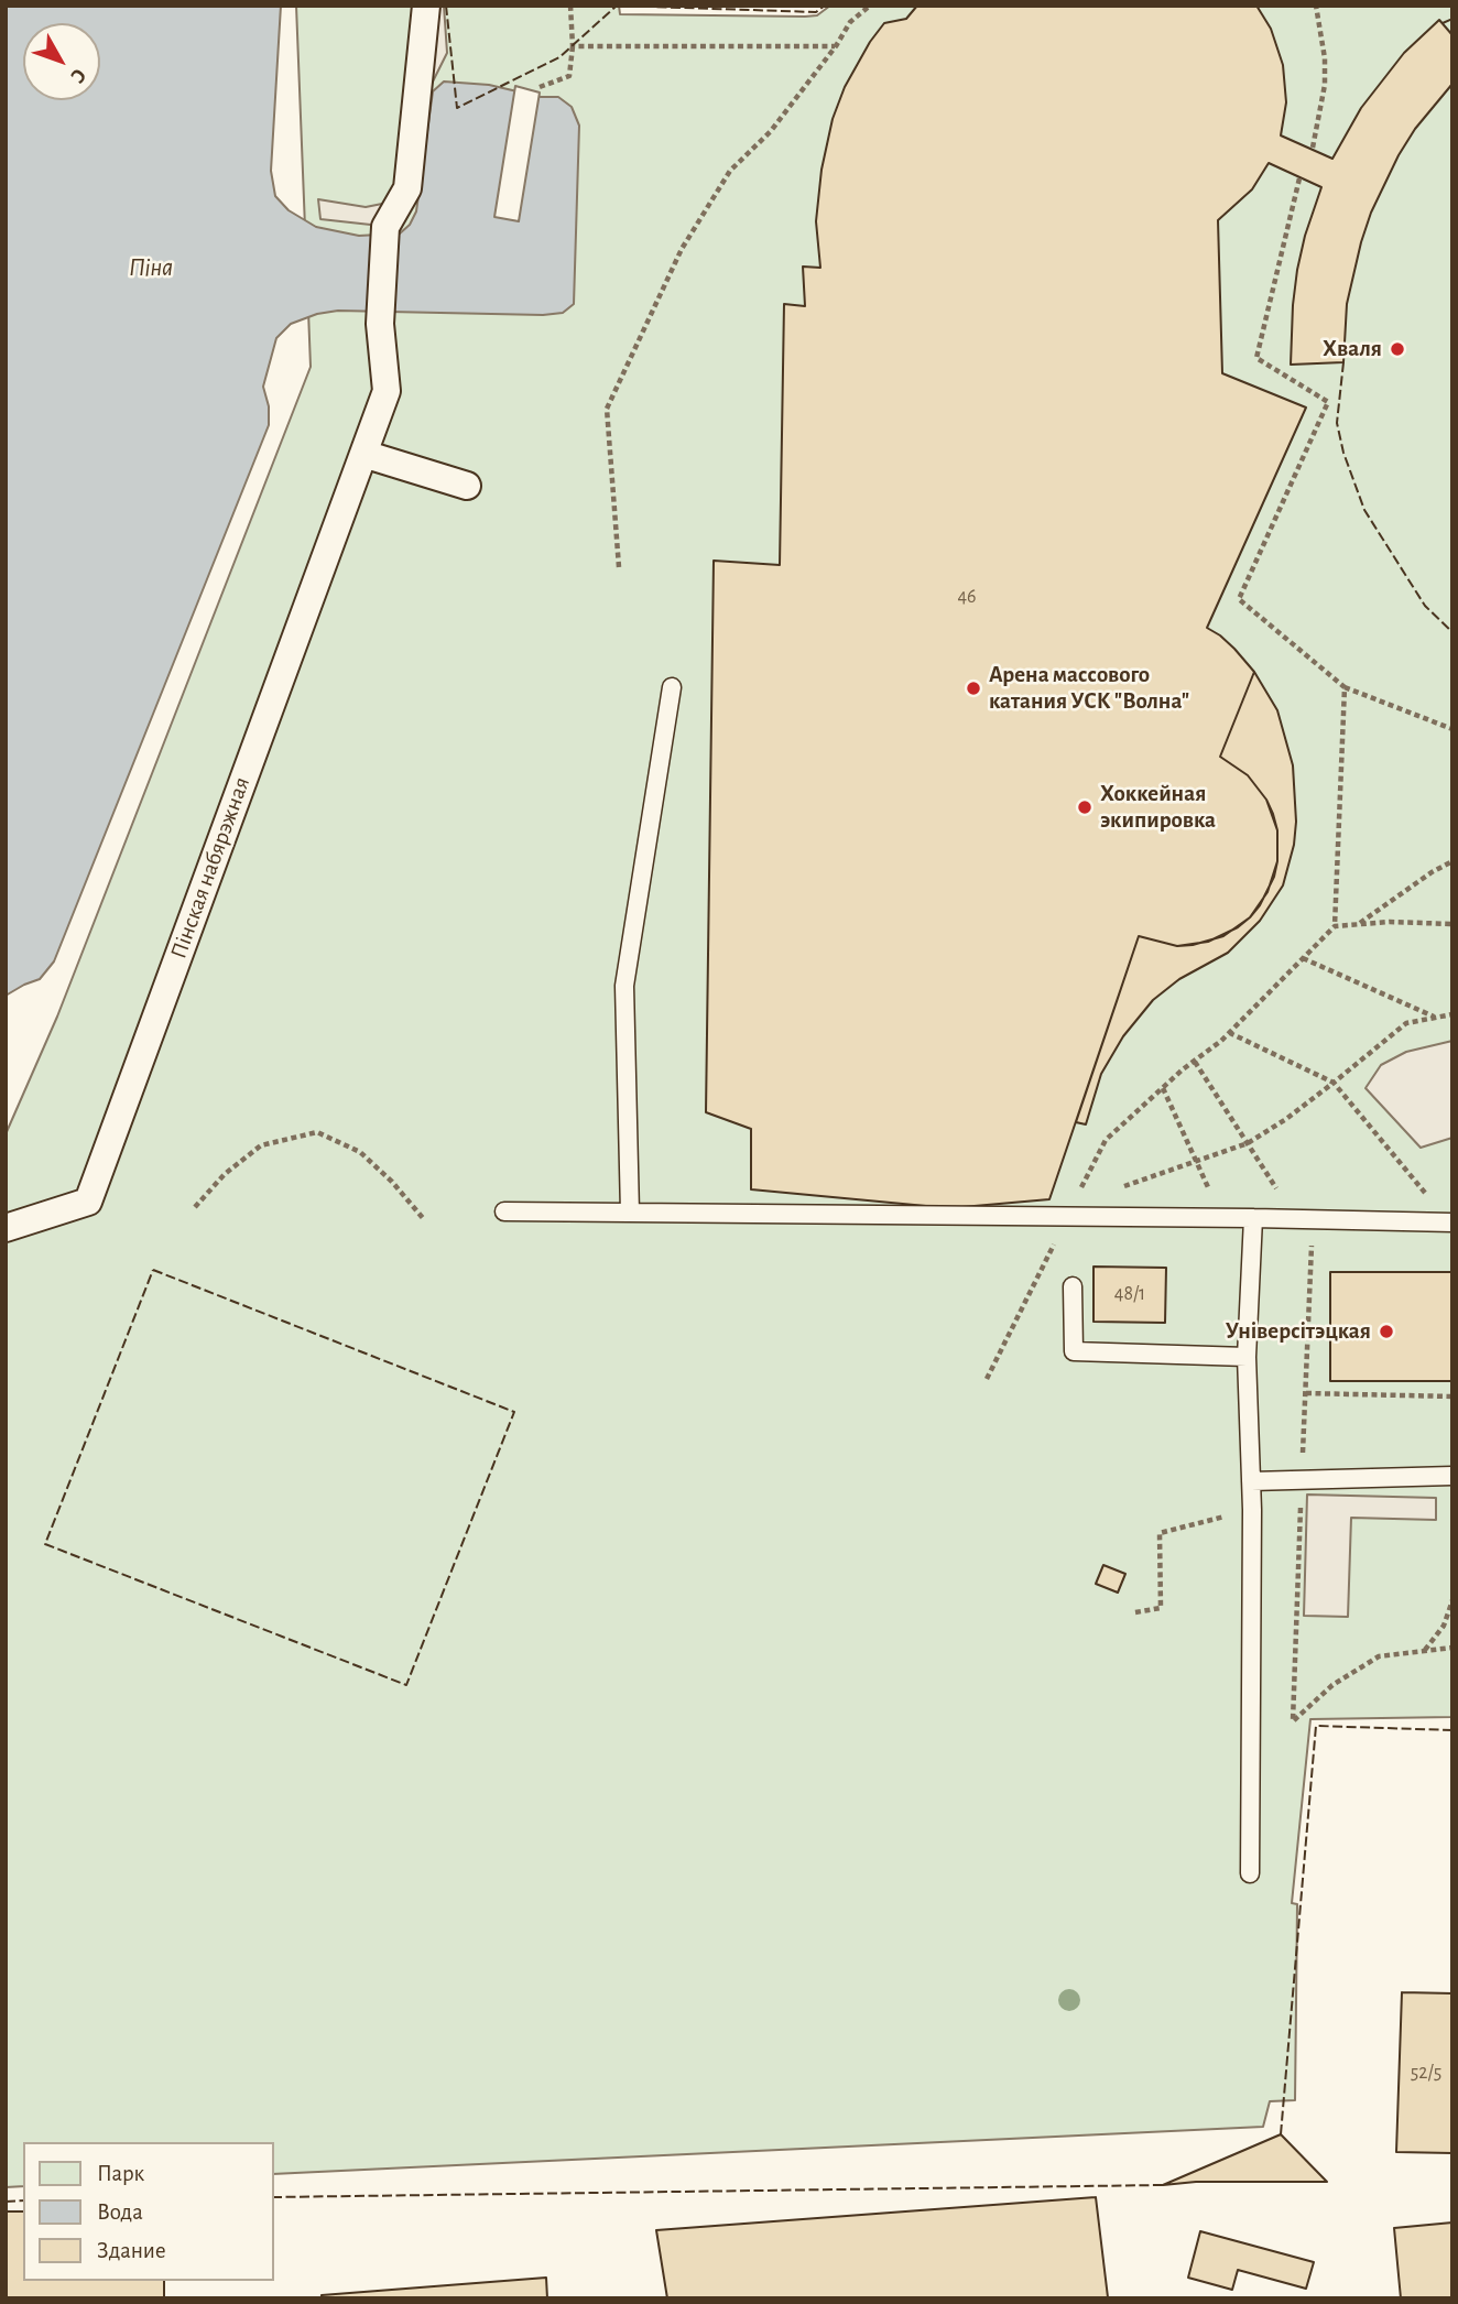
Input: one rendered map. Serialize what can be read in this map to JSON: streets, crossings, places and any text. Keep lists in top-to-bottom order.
{
  "streets": {
    "street": ["Пінская набярэжная"]
  },
  "water": ["Піна"],
  "places": [
    "Хваля",
    "Арена массового катания УСК \"Волна\"",
    "Хоккейная экипировка",
    "Універсітэцкая"
  ],
  "house_numbers": ["46", "48/1", "52/5"],
  "legend": ["Парк", "Вода", "Здание"],
  "north": "bottom right"
}
